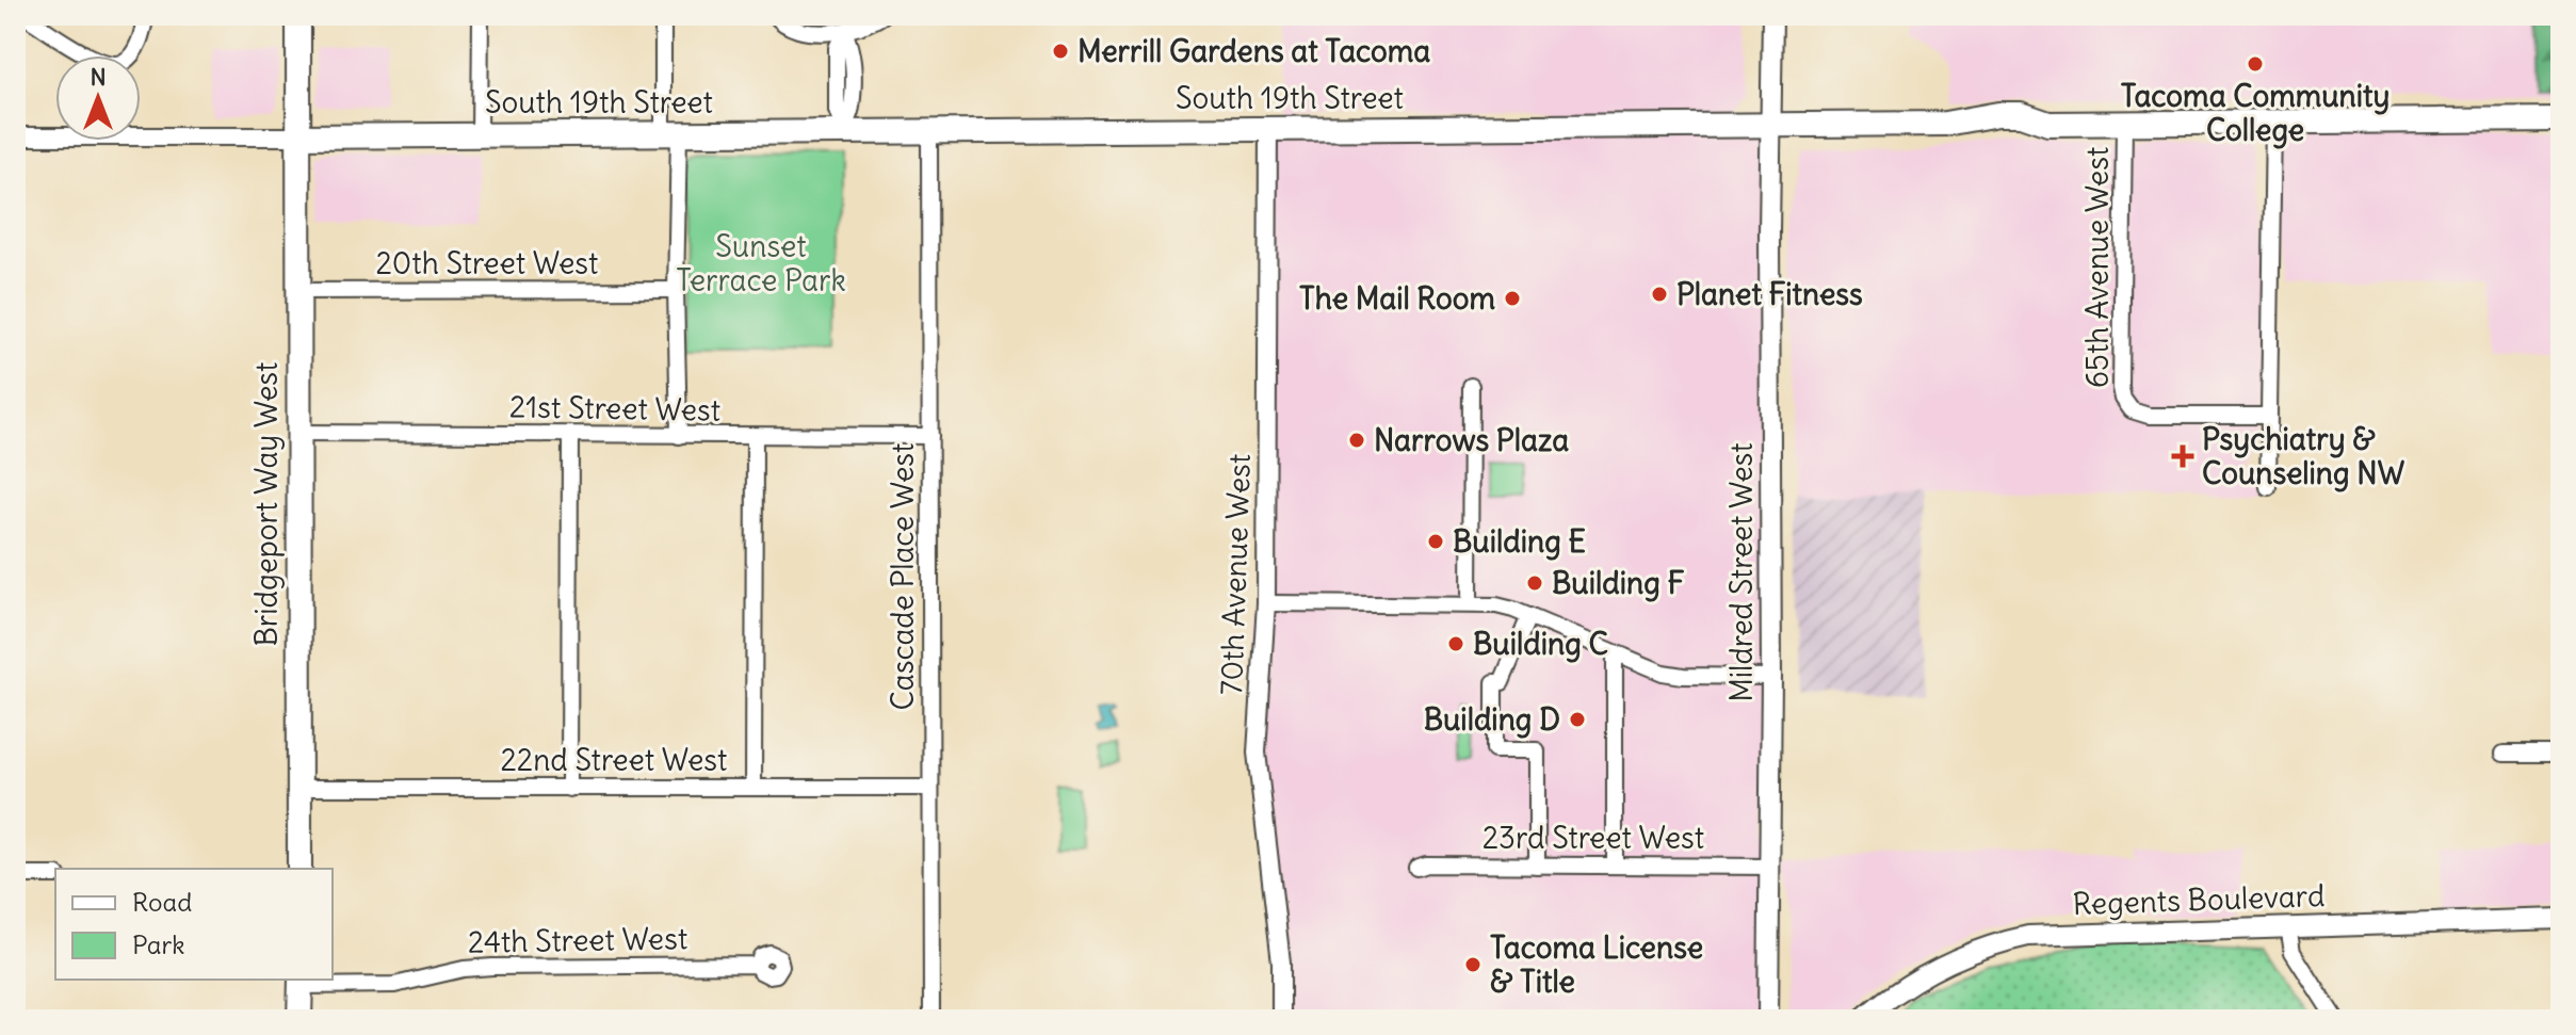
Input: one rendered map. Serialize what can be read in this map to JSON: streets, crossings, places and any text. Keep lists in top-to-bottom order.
{
  "streets": {
    "main road": [
      "South 19th Street",
      "Bridgeport Way West",
      "Mildred Street West",
      "Regents Boulevard"
    ],
    "street": [
      "20th Street West",
      "65th Avenue West",
      "21st Street West",
      "70th Avenue West",
      "Cascade Place West",
      "22nd Street West",
      "23rd Street West",
      "24th Street West"
    ]
  },
  "crossings": [
    ["South 19th Street", "65th Avenue West"],
    ["South 19th Street", "Bridgeport Way West"],
    ["South 19th Street", "Mildred Street West"],
    ["South 19th Street", "70th Avenue West"],
    ["South 19th Street", "Cascade Place West"],
    ["20th Street West", "Bridgeport Way West"],
    ["21st Street West", "Bridgeport Way West"],
    ["21st Street West", "Cascade Place West"],
    ["Bridgeport Way West", "22nd Street West"],
    ["Mildred Street West", "23rd Street West"],
    ["Cascade Place West", "22nd Street West"]
  ],
  "parks": ["Sunset Terrace Park"],
  "places": {
    "other": [
      "Merrill Gardens at Tacoma",
      "Tacoma Community College",
      "Planet Fitness",
      "The Mail Room",
      "Narrows Plaza",
      "Building E",
      "Building F",
      "Building C",
      "Building D",
      "Tacoma License & Title"
    ],
    "health": ["Psychiatry & Counseling NW"]
  },
  "legend": ["Road", "Park"],
  "north": "top"
}
